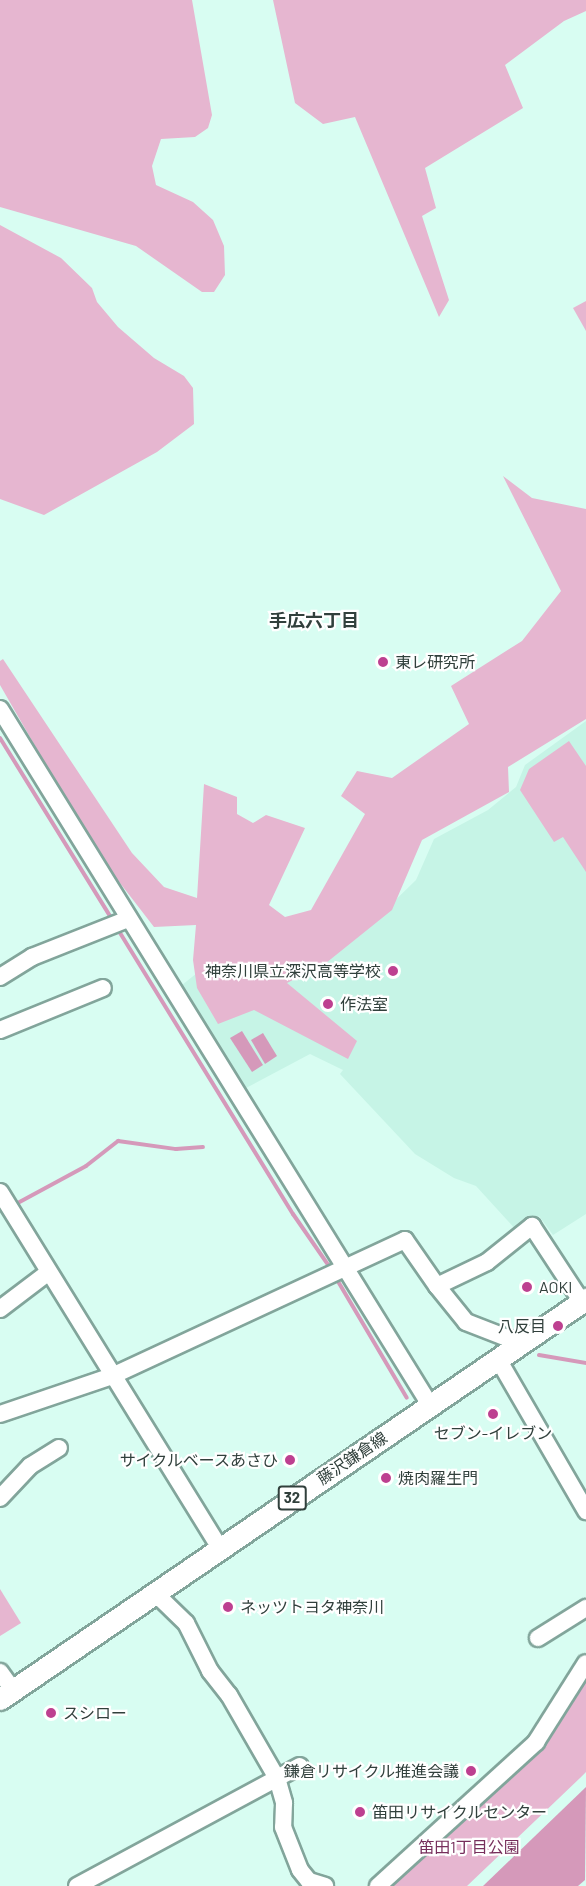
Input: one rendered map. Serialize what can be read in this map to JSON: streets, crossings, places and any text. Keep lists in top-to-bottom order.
{
  "streets": {
    "main road": ["藤沢鎌倉線", "32"]
  },
  "districts": ["手広六丁目"],
  "parks": ["笛田1丁目公園"],
  "places": [
    "東レ研究所",
    "神奈川県立深沢高等学校",
    "作法室",
    "AOKI",
    "八反目",
    "セブン-イレブン",
    "サイクルベースあさひ",
    "焼肉羅生門",
    "ネッツトヨタ神奈川",
    "スシロー",
    "鎌倉リサイクル推進会議",
    "笛田リサイクルセンター"
  ]
}
